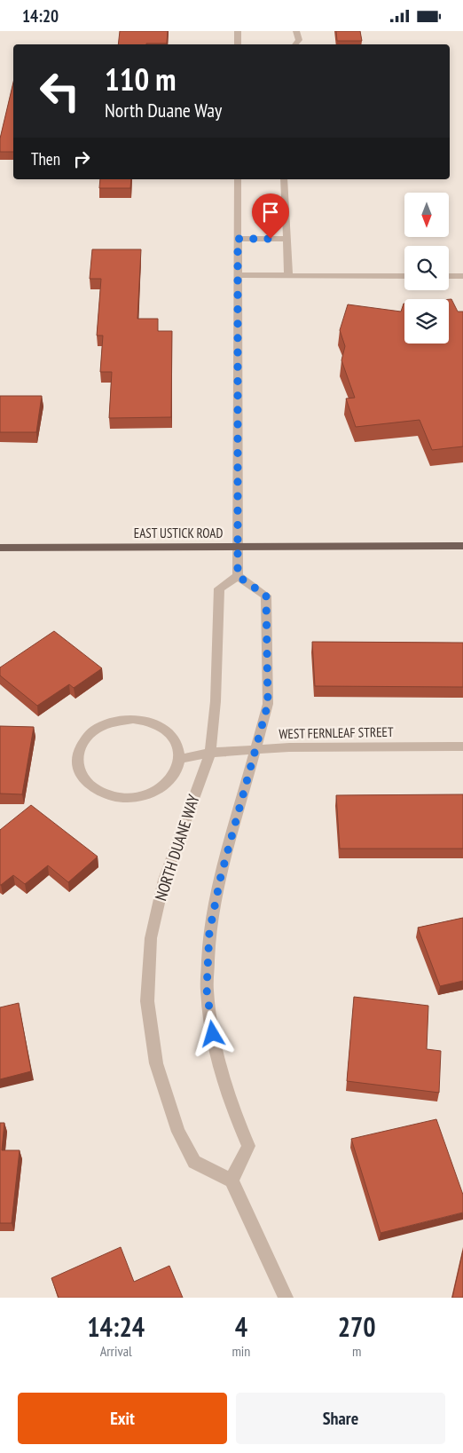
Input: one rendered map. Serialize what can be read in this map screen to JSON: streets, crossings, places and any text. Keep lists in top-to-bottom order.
{
  "streets": {
    "main road": ["EAST USTICK ROAD"],
    "street": ["WEST FERNLEAF STREET", "NORTH DUANE WAY"]
  },
  "crossings": [
    ["WEST FERNLEAF STREET", "NORTH DUANE WAY"]
  ],
  "north": "bottom",
  "page": {
    "status": "14:20",
    "turn": ["110 m", "North Duane Way"],
    "then": "Then",
    "eta": [
      "14:24",
      "Arrival",
      "4",
      "min",
      "270",
      "m"
    ],
    "buttons": ["Exit", "Share"]
  }
}
